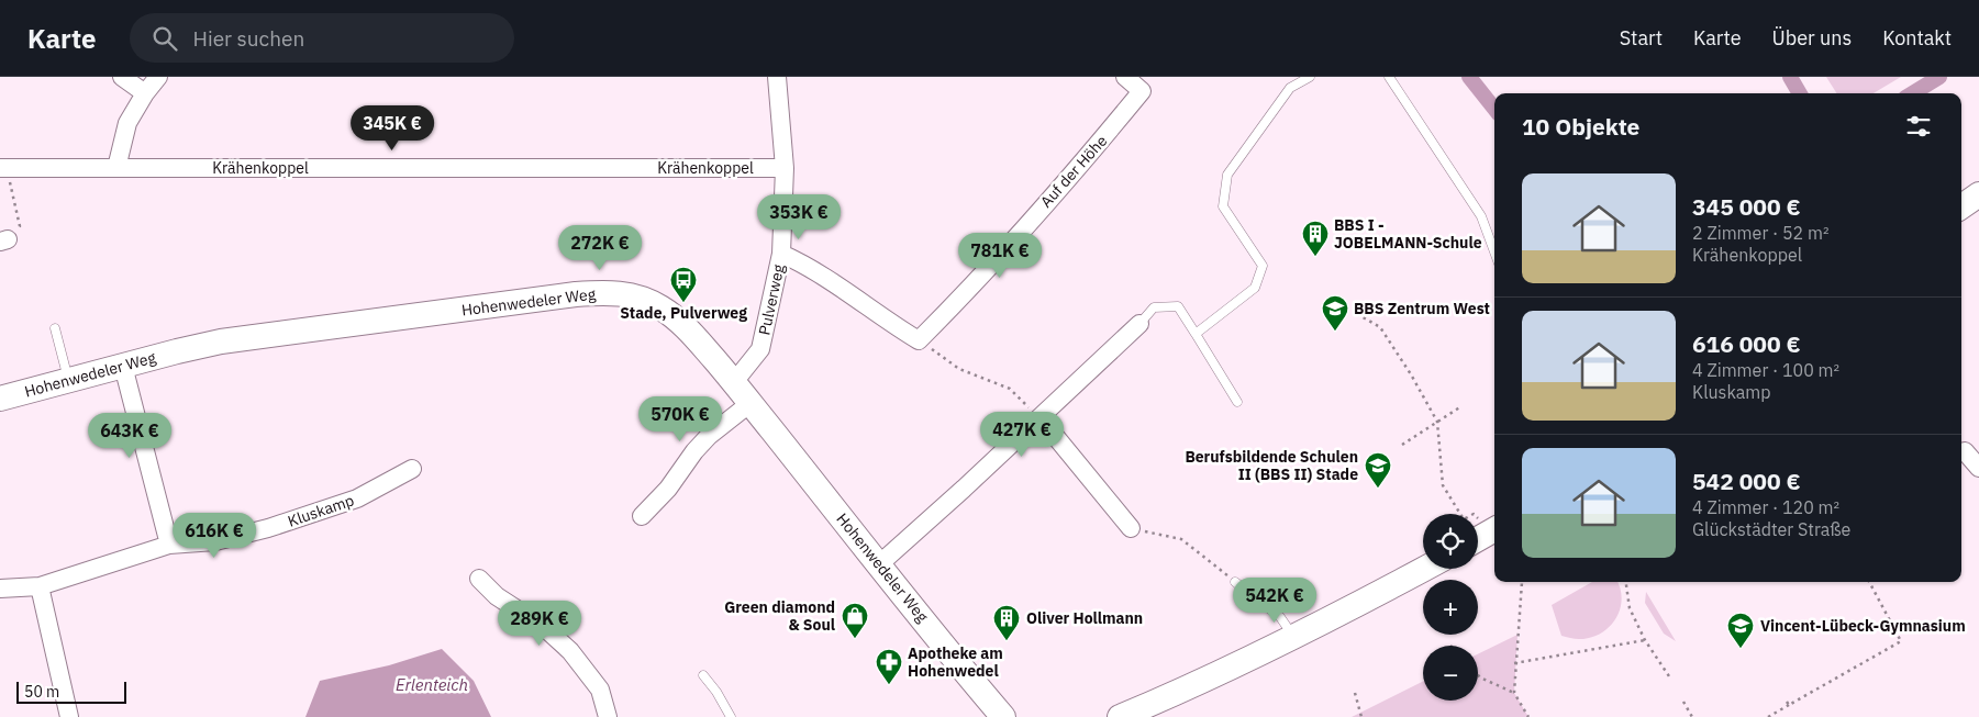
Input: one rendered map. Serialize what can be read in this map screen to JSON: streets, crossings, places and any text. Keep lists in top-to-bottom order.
{
  "streets": {
    "street": [
      "Krähenkoppel",
      "Auf der Höhe",
      "Pulverweg",
      "Hohenwedeler Weg",
      "Kluskamp"
    ]
  },
  "crossings": [
    ["Krähenkoppel", "Pulverweg"],
    ["Pulverweg", "Hohenwedeler Weg"]
  ],
  "water": ["Erlenteich"],
  "places": {
    "building": ["BBS I - JOBELMANN-Schule", "Oliver Hollmann"],
    "bus stop": ["Stade, Pulverweg"],
    "school or university": ["BBS Zentrum West", "Berufsbildende Schulen II (BBS II) Stade", "Vincent-Lübeck-Gymnasium"],
    "shop": ["Green diamond & Soul"],
    "pharmacy": ["Apotheke am Hohenwedel"]
  },
  "scale_bar": "50 m",
  "page": {
    "header": "Karte",
    "search": "Hier suchen",
    "nav": [
      "Start",
      "Karte",
      "Über uns",
      "Kontakt"
    ],
    "heading": "10 Objekte",
    "price": [
      "345K €",
      "353K €",
      "272K €",
      "781K €",
      "570K €",
      "427K €",
      "643K €",
      "616K €",
      "542K €",
      "289K €"
    ],
    "list": [
      {
        "name": "345 000 €",
        "note": "2 Zimmer · 52 m² · Krähenkoppel"
      },
      {
        "name": "616 000 €",
        "note": "4 Zimmer · 100 m² · Kluskamp"
      },
      {
        "name": "542 000 €",
        "note": "4 Zimmer · 120 m² · Glückstädter Straße"
      }
    ],
    "map_buttons": ["+", "−"],
    "scale": "50 m"
  }
}
